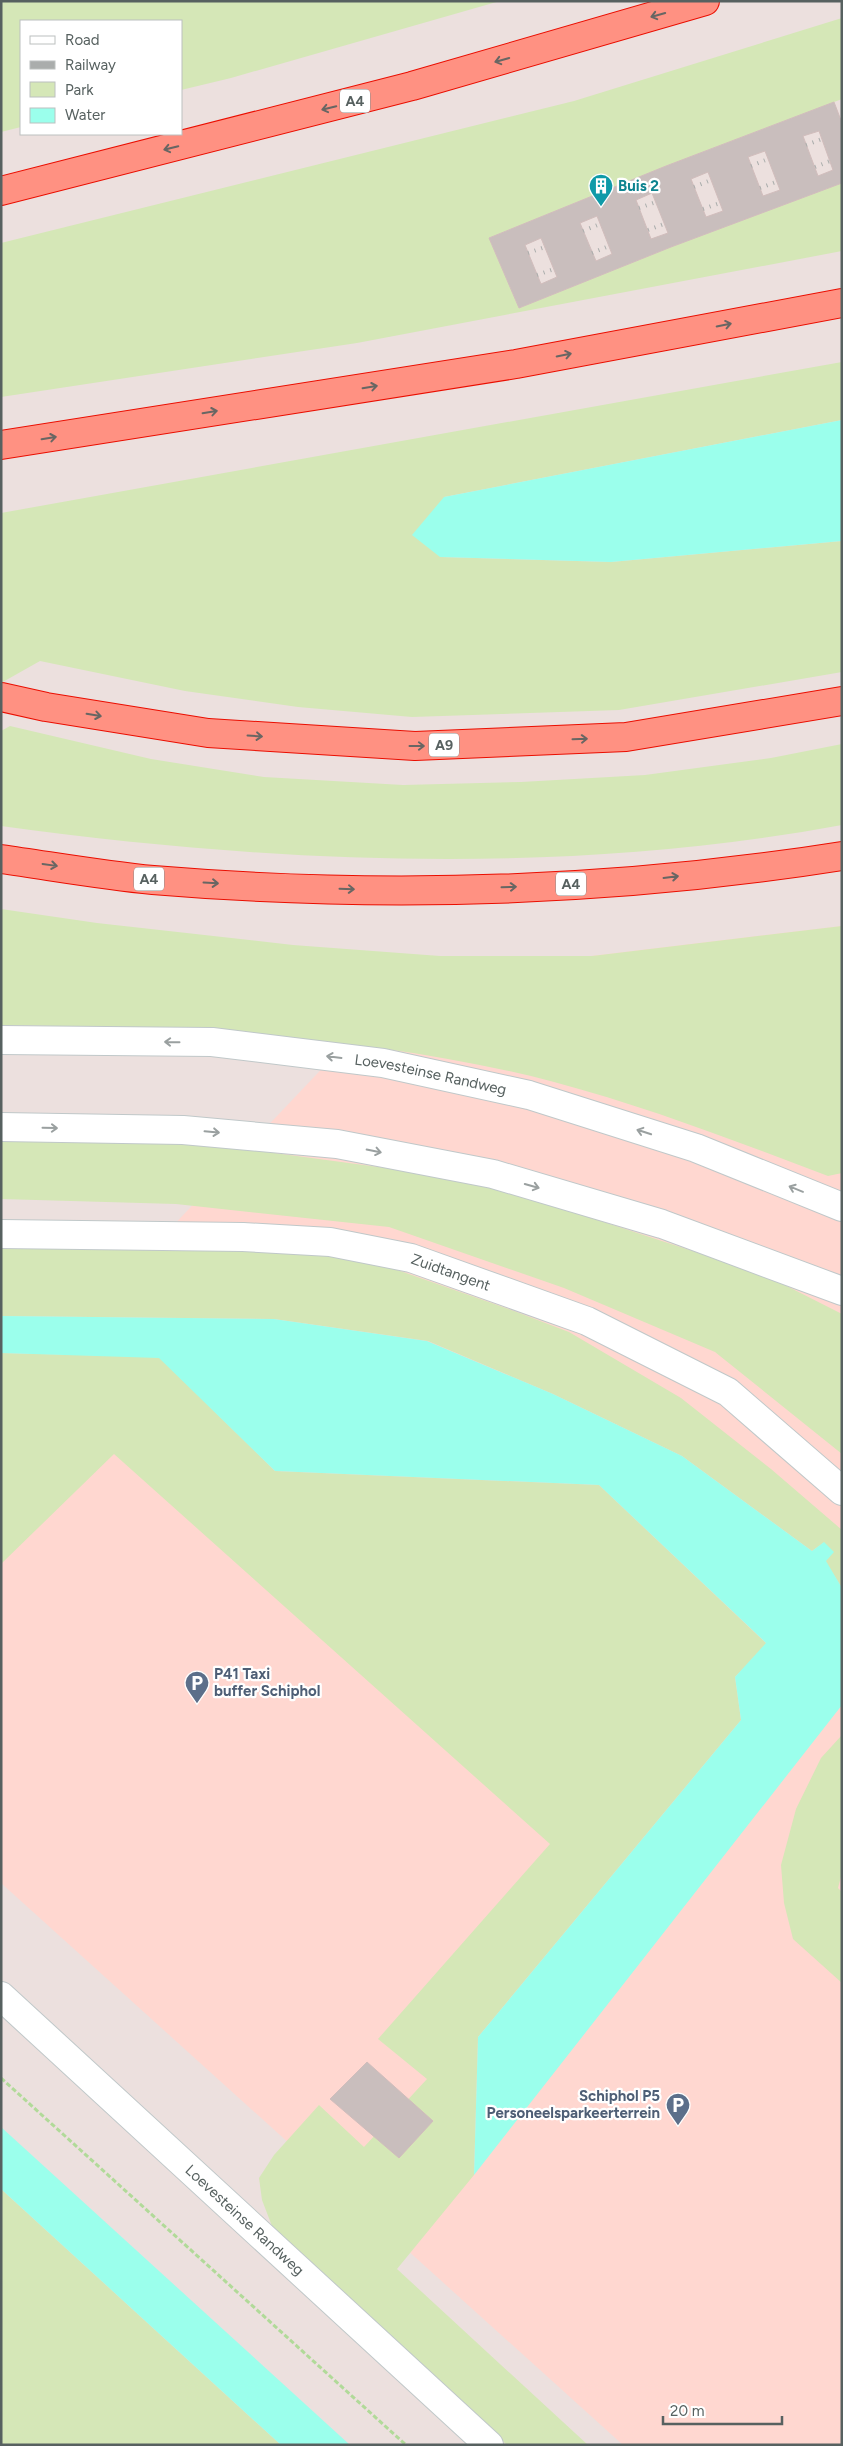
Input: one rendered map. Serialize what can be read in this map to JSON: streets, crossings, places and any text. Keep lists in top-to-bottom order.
{
  "streets": {
    "highway": ["A4", "A9"],
    "street": ["Loevesteinse Randweg", "Zuidtangent"]
  },
  "places": {
    "building": ["Buis 2"],
    "parking": ["P41 Taxi buffer Schiphol", "Schiphol P5 Personeelsparkeerterrein"]
  },
  "legend": [
    "Road",
    "Railway",
    "Park",
    "Water"
  ],
  "scale_bar": "20 m"
}
